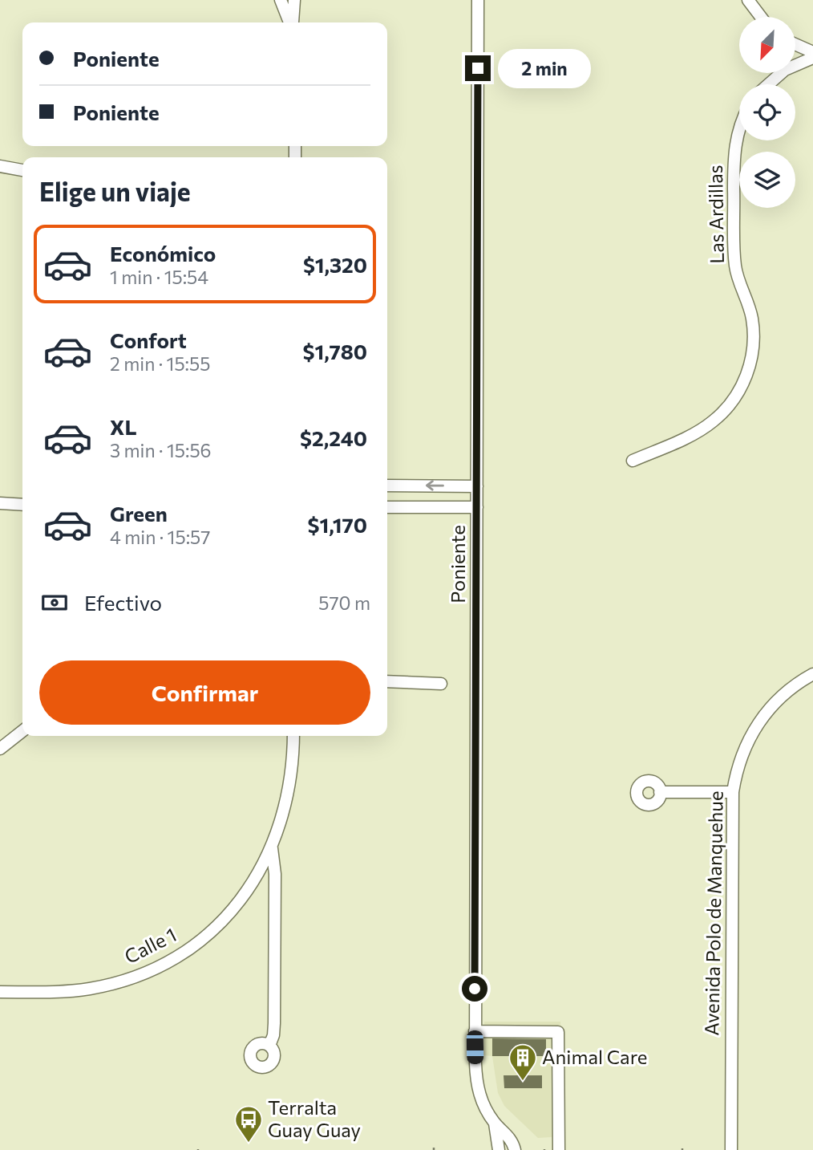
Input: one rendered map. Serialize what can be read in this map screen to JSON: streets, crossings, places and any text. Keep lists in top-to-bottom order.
{
  "streets": {
    "street": [
      "Las Ardillas",
      "Poniente",
      "Avenida Polo de Manquehue",
      "Calle 1"
    ]
  },
  "places": {
    "building": ["Animal Care"],
    "bus stop": ["Terralta Guay Guay"]
  },
  "north": "bottom left",
  "page": {
    "banner": ["Poniente", "Poniente"],
    "bubble": "2 min",
    "heading": "Elige un viaje",
    "list": [
      {
        "name": "Económico",
        "note": "1 min · 15:54",
        "value": "$1,320"
      },
      {
        "name": "Confort",
        "note": "2 min · 15:55",
        "value": "$1,780"
      },
      {
        "name": "XL",
        "note": "3 min · 15:56",
        "value": "$2,240"
      },
      {
        "name": "Green",
        "note": "4 min · 15:57",
        "value": "$1,170"
      }
    ],
    "pay": ["Efectivo", "570 m"],
    "buttons": "Confirmar"
  }
}
